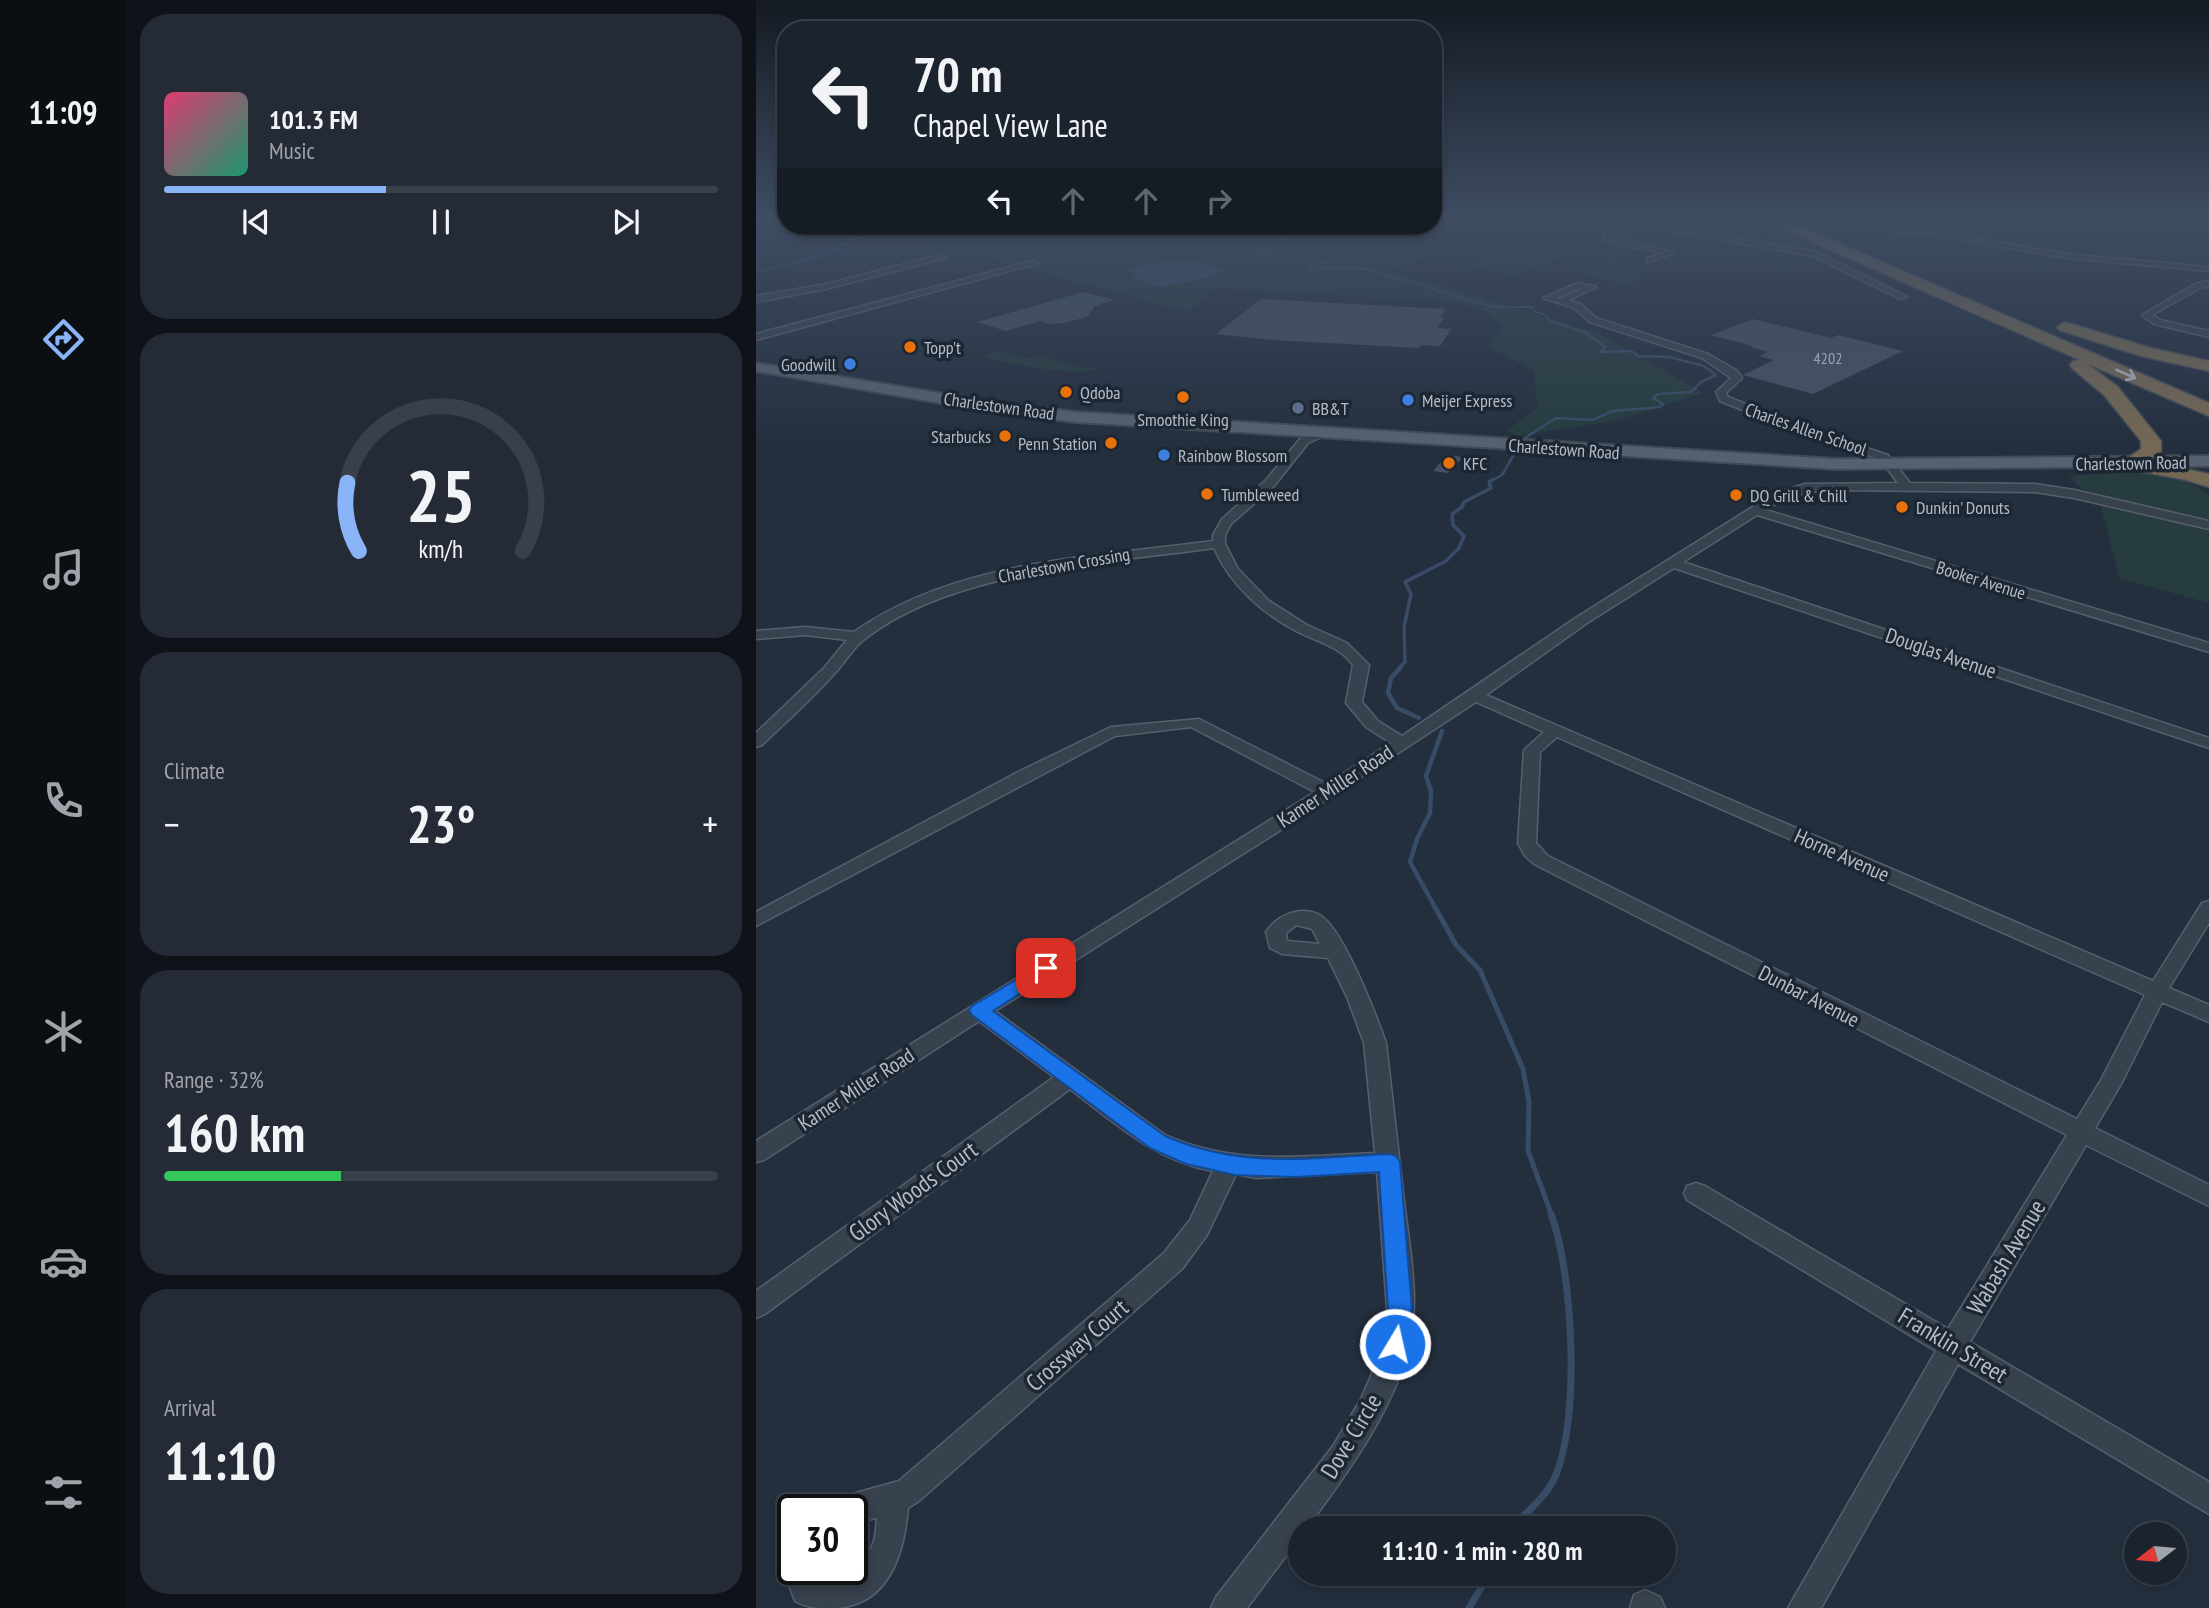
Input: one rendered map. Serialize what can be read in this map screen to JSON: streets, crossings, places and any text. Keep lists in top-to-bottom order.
{
  "streets": {
    "main road": ["Charlestown Road"],
    "street": [
      "Charles Allen School",
      "Charlestown Crossing",
      "Booker Avenue",
      "Douglas Avenue",
      "Kamer Miller Road",
      "Horne Avenue",
      "Dunbar Avenue",
      "Glory Woods Court",
      "Wabash Avenue",
      "Crossway Court",
      "Franklin Street",
      "Dove Circle"
    ]
  },
  "crossings": [
    ["Charlestown Road", "Charles Allen School"],
    ["Booker Avenue", "Kamer Miller Road"],
    ["Douglas Avenue", "Kamer Miller Road"],
    ["Kamer Miller Road", "Horne Avenue"],
    ["Horne Avenue", "Dunbar Avenue"],
    ["Horne Avenue", "Wabash Avenue"],
    ["Dunbar Avenue", "Wabash Avenue"],
    ["Wabash Avenue", "Franklin Street"]
  ],
  "places": [
    "Topp't",
    "Goodwill",
    "Qdoba",
    "Smoothie King",
    "Meijer Express",
    "BB&T",
    "Starbucks",
    "Penn Station",
    "Rainbow Blossom",
    "KFC",
    "Tumbleweed",
    "DQ Grill & Chill",
    "Dunkin' Donuts"
  ],
  "house_numbers": ["4202"],
  "north": "left",
  "page": {
    "tabs": "11:09",
    "turn": ["70 m", "Chapel View Lane"],
    "song": ["101.3 FM", "Music"],
    "tile": [
      "Climate",
      ["Range · 32%", "160 km"],
      ["Arrival", "11:10"]
    ],
    "heat": ["−", "23°", "+"],
    "limit": "30",
    "trip": "11:10 · 1 min · 280 m",
    "gauge": ["25", "km/h"]
  }
}
